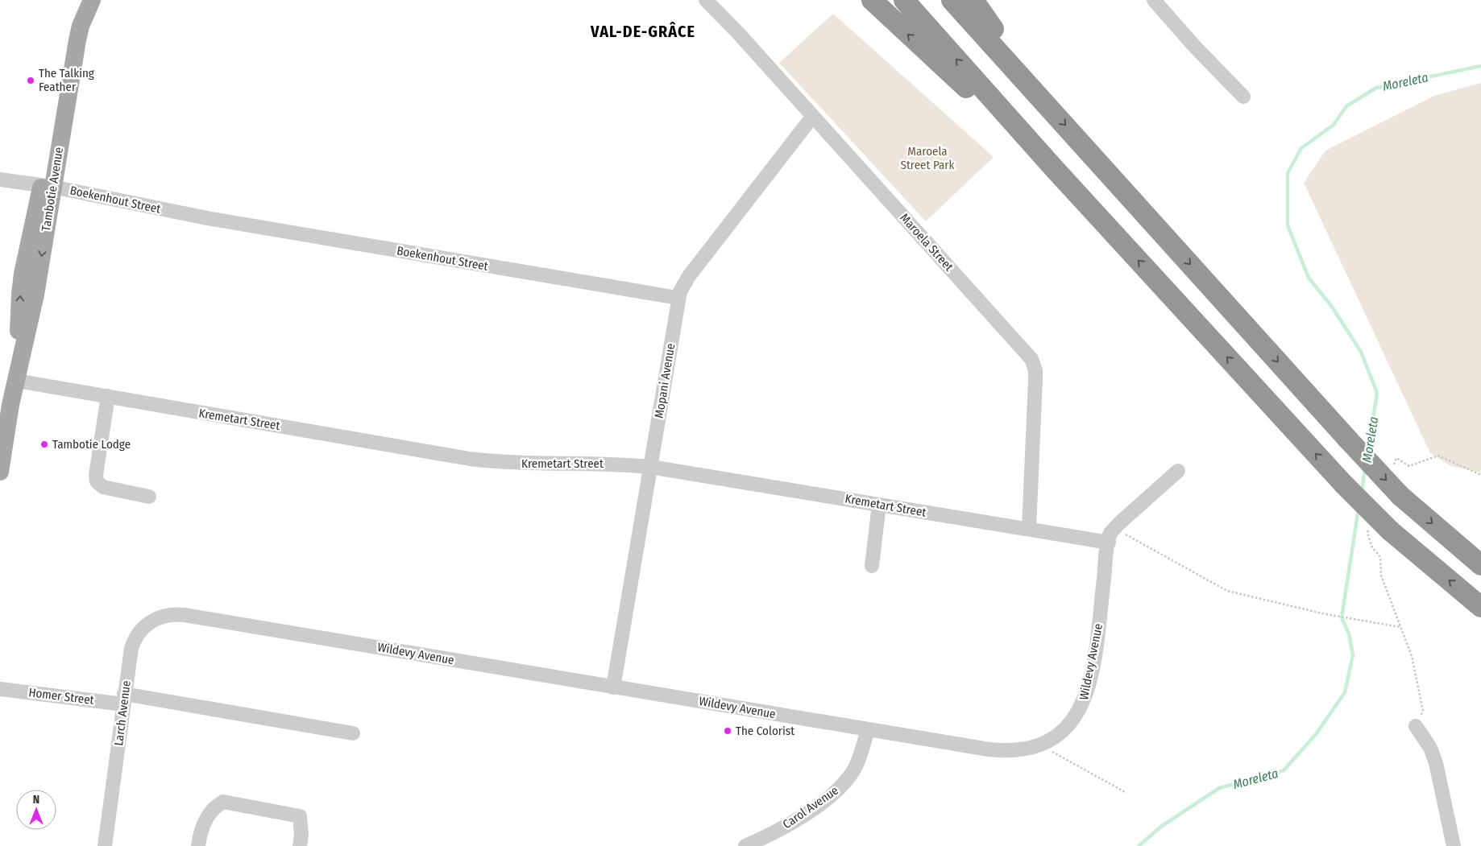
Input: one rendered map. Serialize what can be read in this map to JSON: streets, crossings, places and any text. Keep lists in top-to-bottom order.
{
  "streets": {
    "main road": ["Tambotie Avenue"],
    "street": [
      "Boekenhout Street",
      "Maroela Street",
      "Mopani Avenue",
      "Kremetart Street",
      "Wildevy Avenue",
      "Homer Street",
      "Larch Avenue",
      "Carol Avenue"
    ]
  },
  "crossings": [
    ["Tambotie Avenue", "Boekenhout Street"],
    ["Tambotie Avenue", "Kremetart Street"],
    ["Boekenhout Street", "Mopani Avenue"],
    ["Maroela Street", "Mopani Avenue"],
    ["Maroela Street", "Kremetart Street"],
    ["Mopani Avenue", "Kremetart Street"],
    ["Mopani Avenue", "Wildevy Avenue"],
    ["Kremetart Street", "Wildevy Avenue"],
    ["Wildevy Avenue", "Larch Avenue"],
    ["Wildevy Avenue", "Carol Avenue"],
    ["Homer Street", "Larch Avenue"]
  ],
  "districts": ["VAL-DE-GRÂCE"],
  "water": ["Moreleta"],
  "parks": ["Maroela Street Park"],
  "places": ["The Talking Feather", "Tambotie Lodge", "The Colorist"],
  "north": "top"
}
